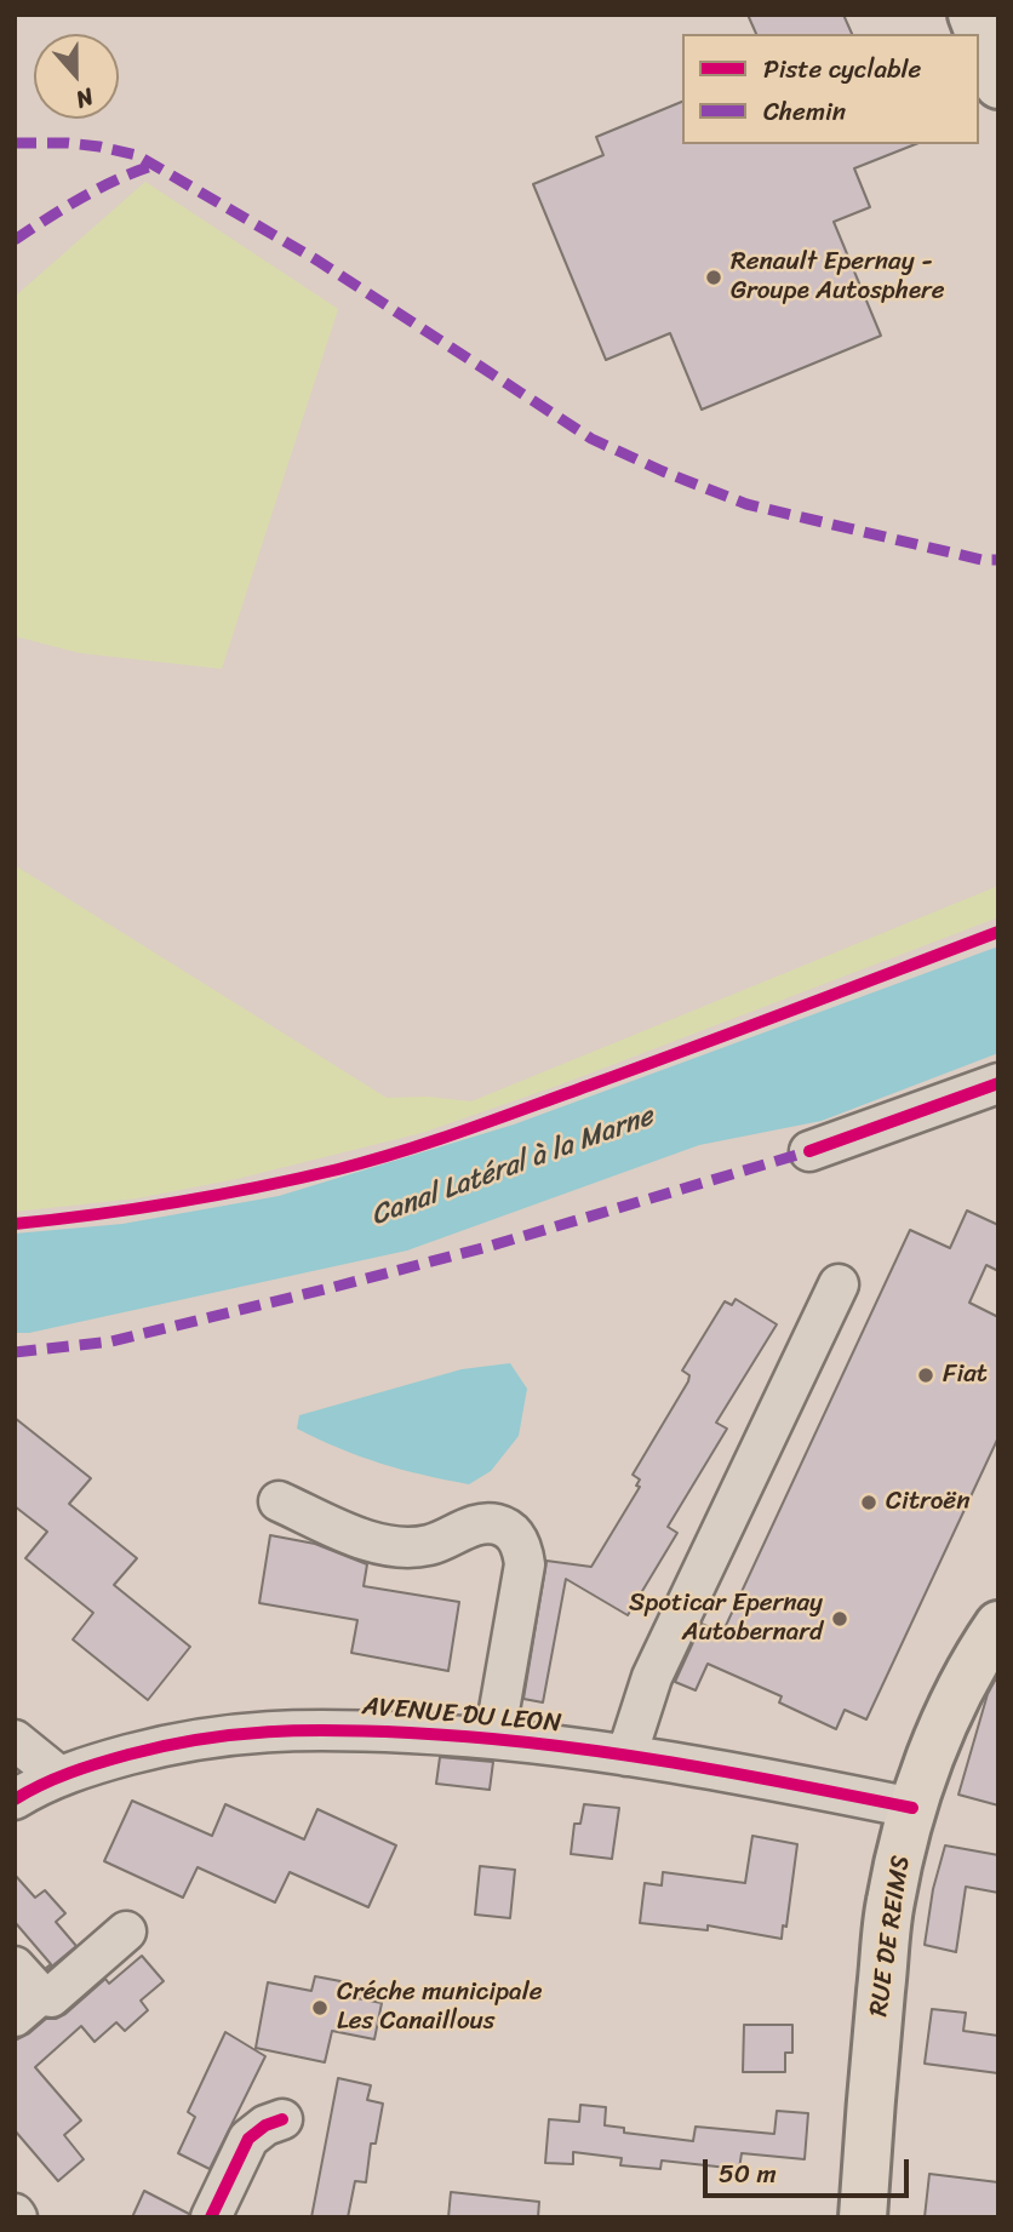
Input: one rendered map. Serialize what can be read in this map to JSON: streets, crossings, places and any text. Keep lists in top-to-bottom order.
{
  "streets": {
    "main road": ["RUE DE REIMS"],
    "street": ["AVENUE DU LEON"]
  },
  "crossings": [
    ["AVENUE DU LEON", "RUE DE REIMS"]
  ],
  "water": ["Canal Latéral à la Marne"],
  "places": [
    "Renault Epernay - Groupe Autosphere",
    "Fiat",
    "Citroën",
    "Spoticar Epernay Autobernard",
    "Créche municipale Les Canaillous"
  ],
  "legend": ["Piste cyclable", "Chemin"],
  "scale_bar": "50 m",
  "north": "bottom"
}
